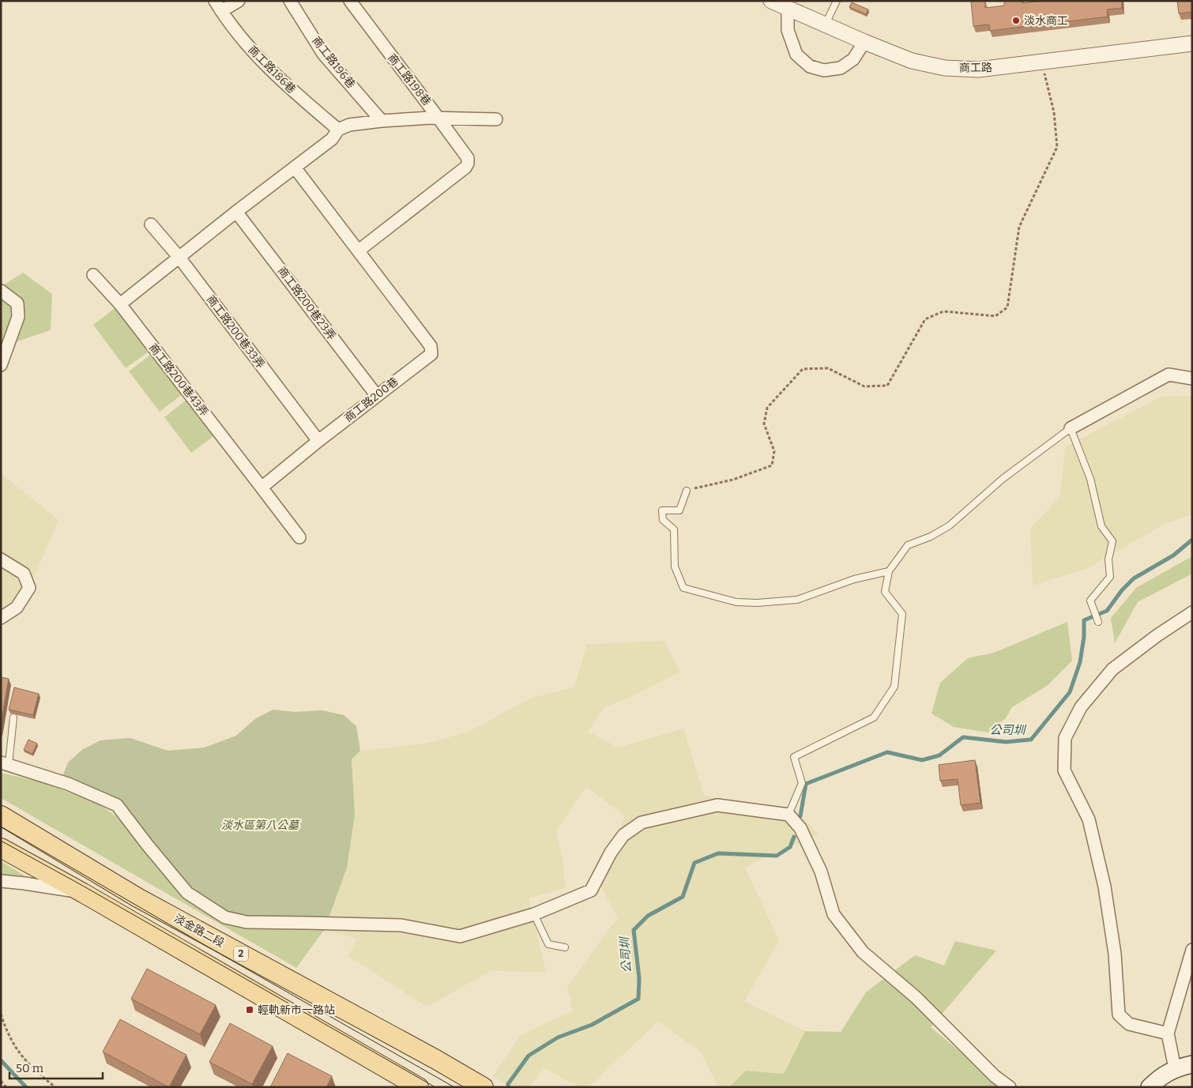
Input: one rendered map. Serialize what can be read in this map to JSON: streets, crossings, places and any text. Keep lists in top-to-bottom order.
{
  "streets": {
    "main road": ["淡金路二段", "2"],
    "street": [
      "商工路196巷",
      "商工路",
      "商工路186巷",
      "商工路198巷",
      "商工路200巷23弄",
      "商工路200巷33弄",
      "商工路200巷43弄",
      "商工路200巷"
    ]
  },
  "crossings": [
    ["商工路198巷", "商工路200巷"],
    ["商工路200巷23弄", "商工路200巷"],
    ["商工路200巷33弄", "商工路200巷"],
    ["商工路200巷43弄", "商工路200巷"]
  ],
  "water": ["公司圳"],
  "parks": ["淡水區第八公墓"],
  "places": {
    "other": ["淡水商工"],
    "transit": ["輕軌新市一路站"]
  },
  "scale_bar": "50 m"
}
